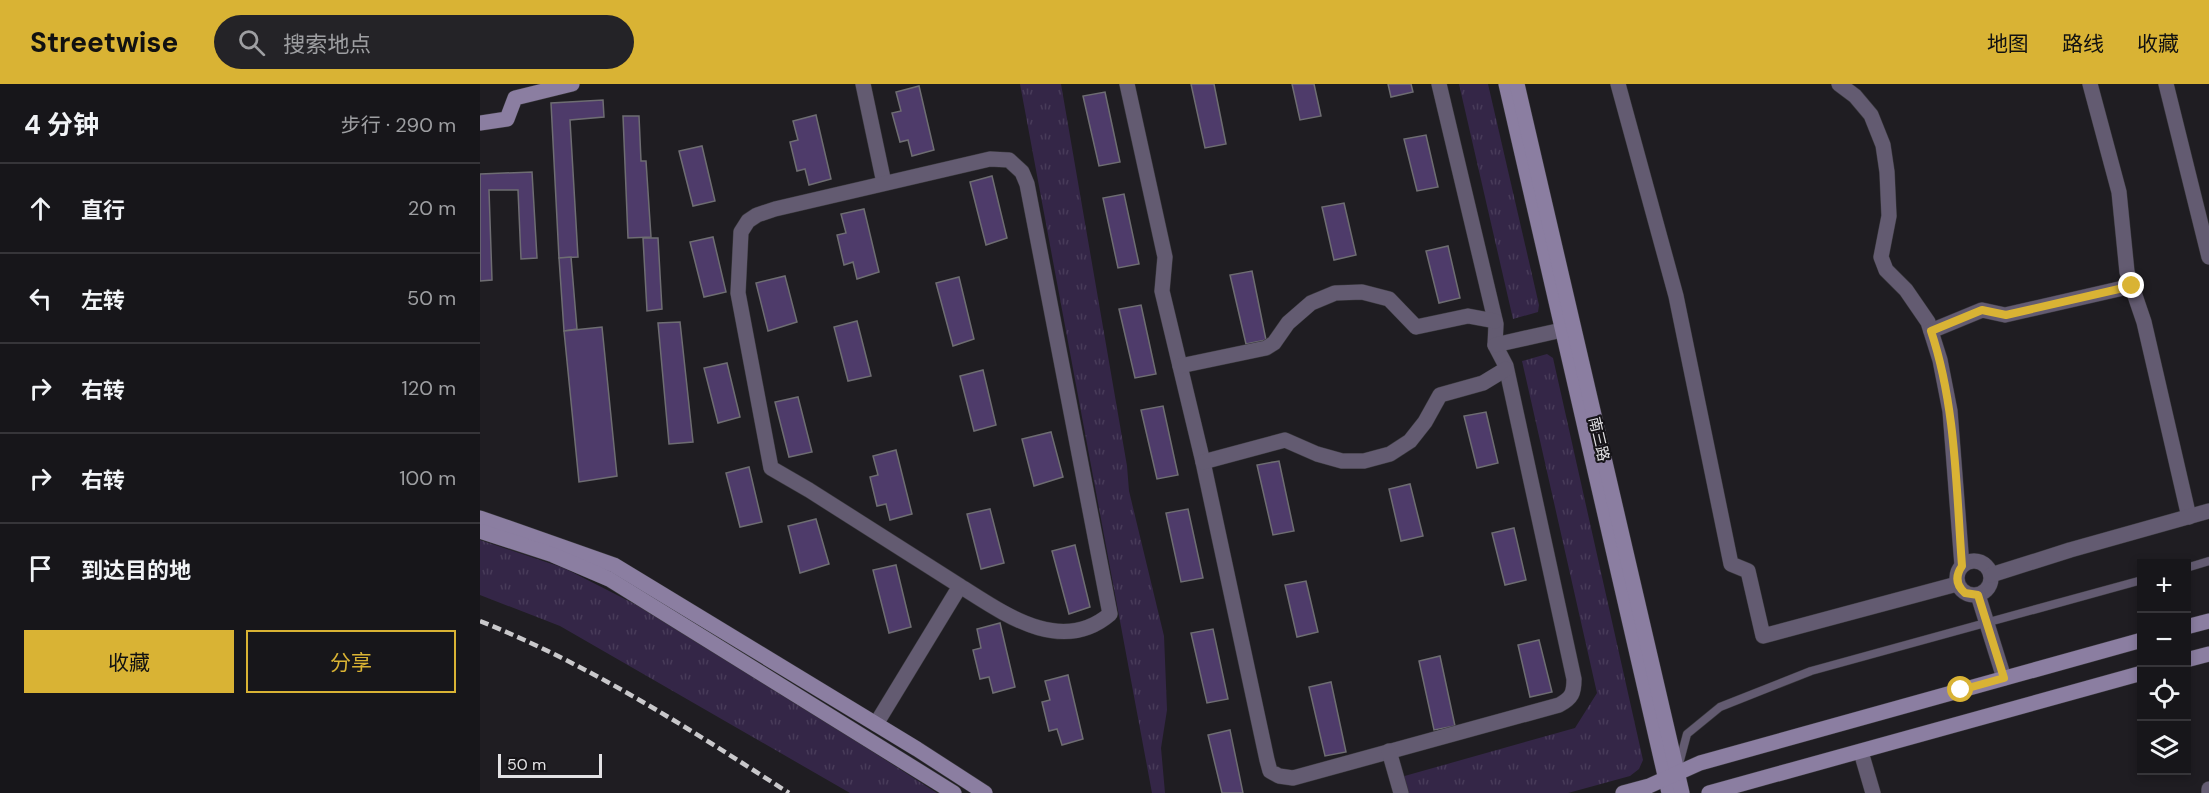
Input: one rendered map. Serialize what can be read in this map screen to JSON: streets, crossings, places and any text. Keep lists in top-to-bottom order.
{
  "streets": {
    "main road": ["南三路"]
  },
  "scale_bar": "50 m",
  "page": {
    "header": "Streetwise",
    "search": "搜索地点",
    "nav": ["地图", "路线", "收藏"],
    "heading": ["4 分钟", "步行 · 290 m"],
    "list": [
      ["直行", "20 m"],
      ["左转", "50 m"],
      ["右转", "120 m"],
      ["右转", "100 m"],
      "到达目的地"
    ],
    "map_buttons": ["+", "−"],
    "buttons": ["收藏", "分享"],
    "scale": "50 m"
  }
}
